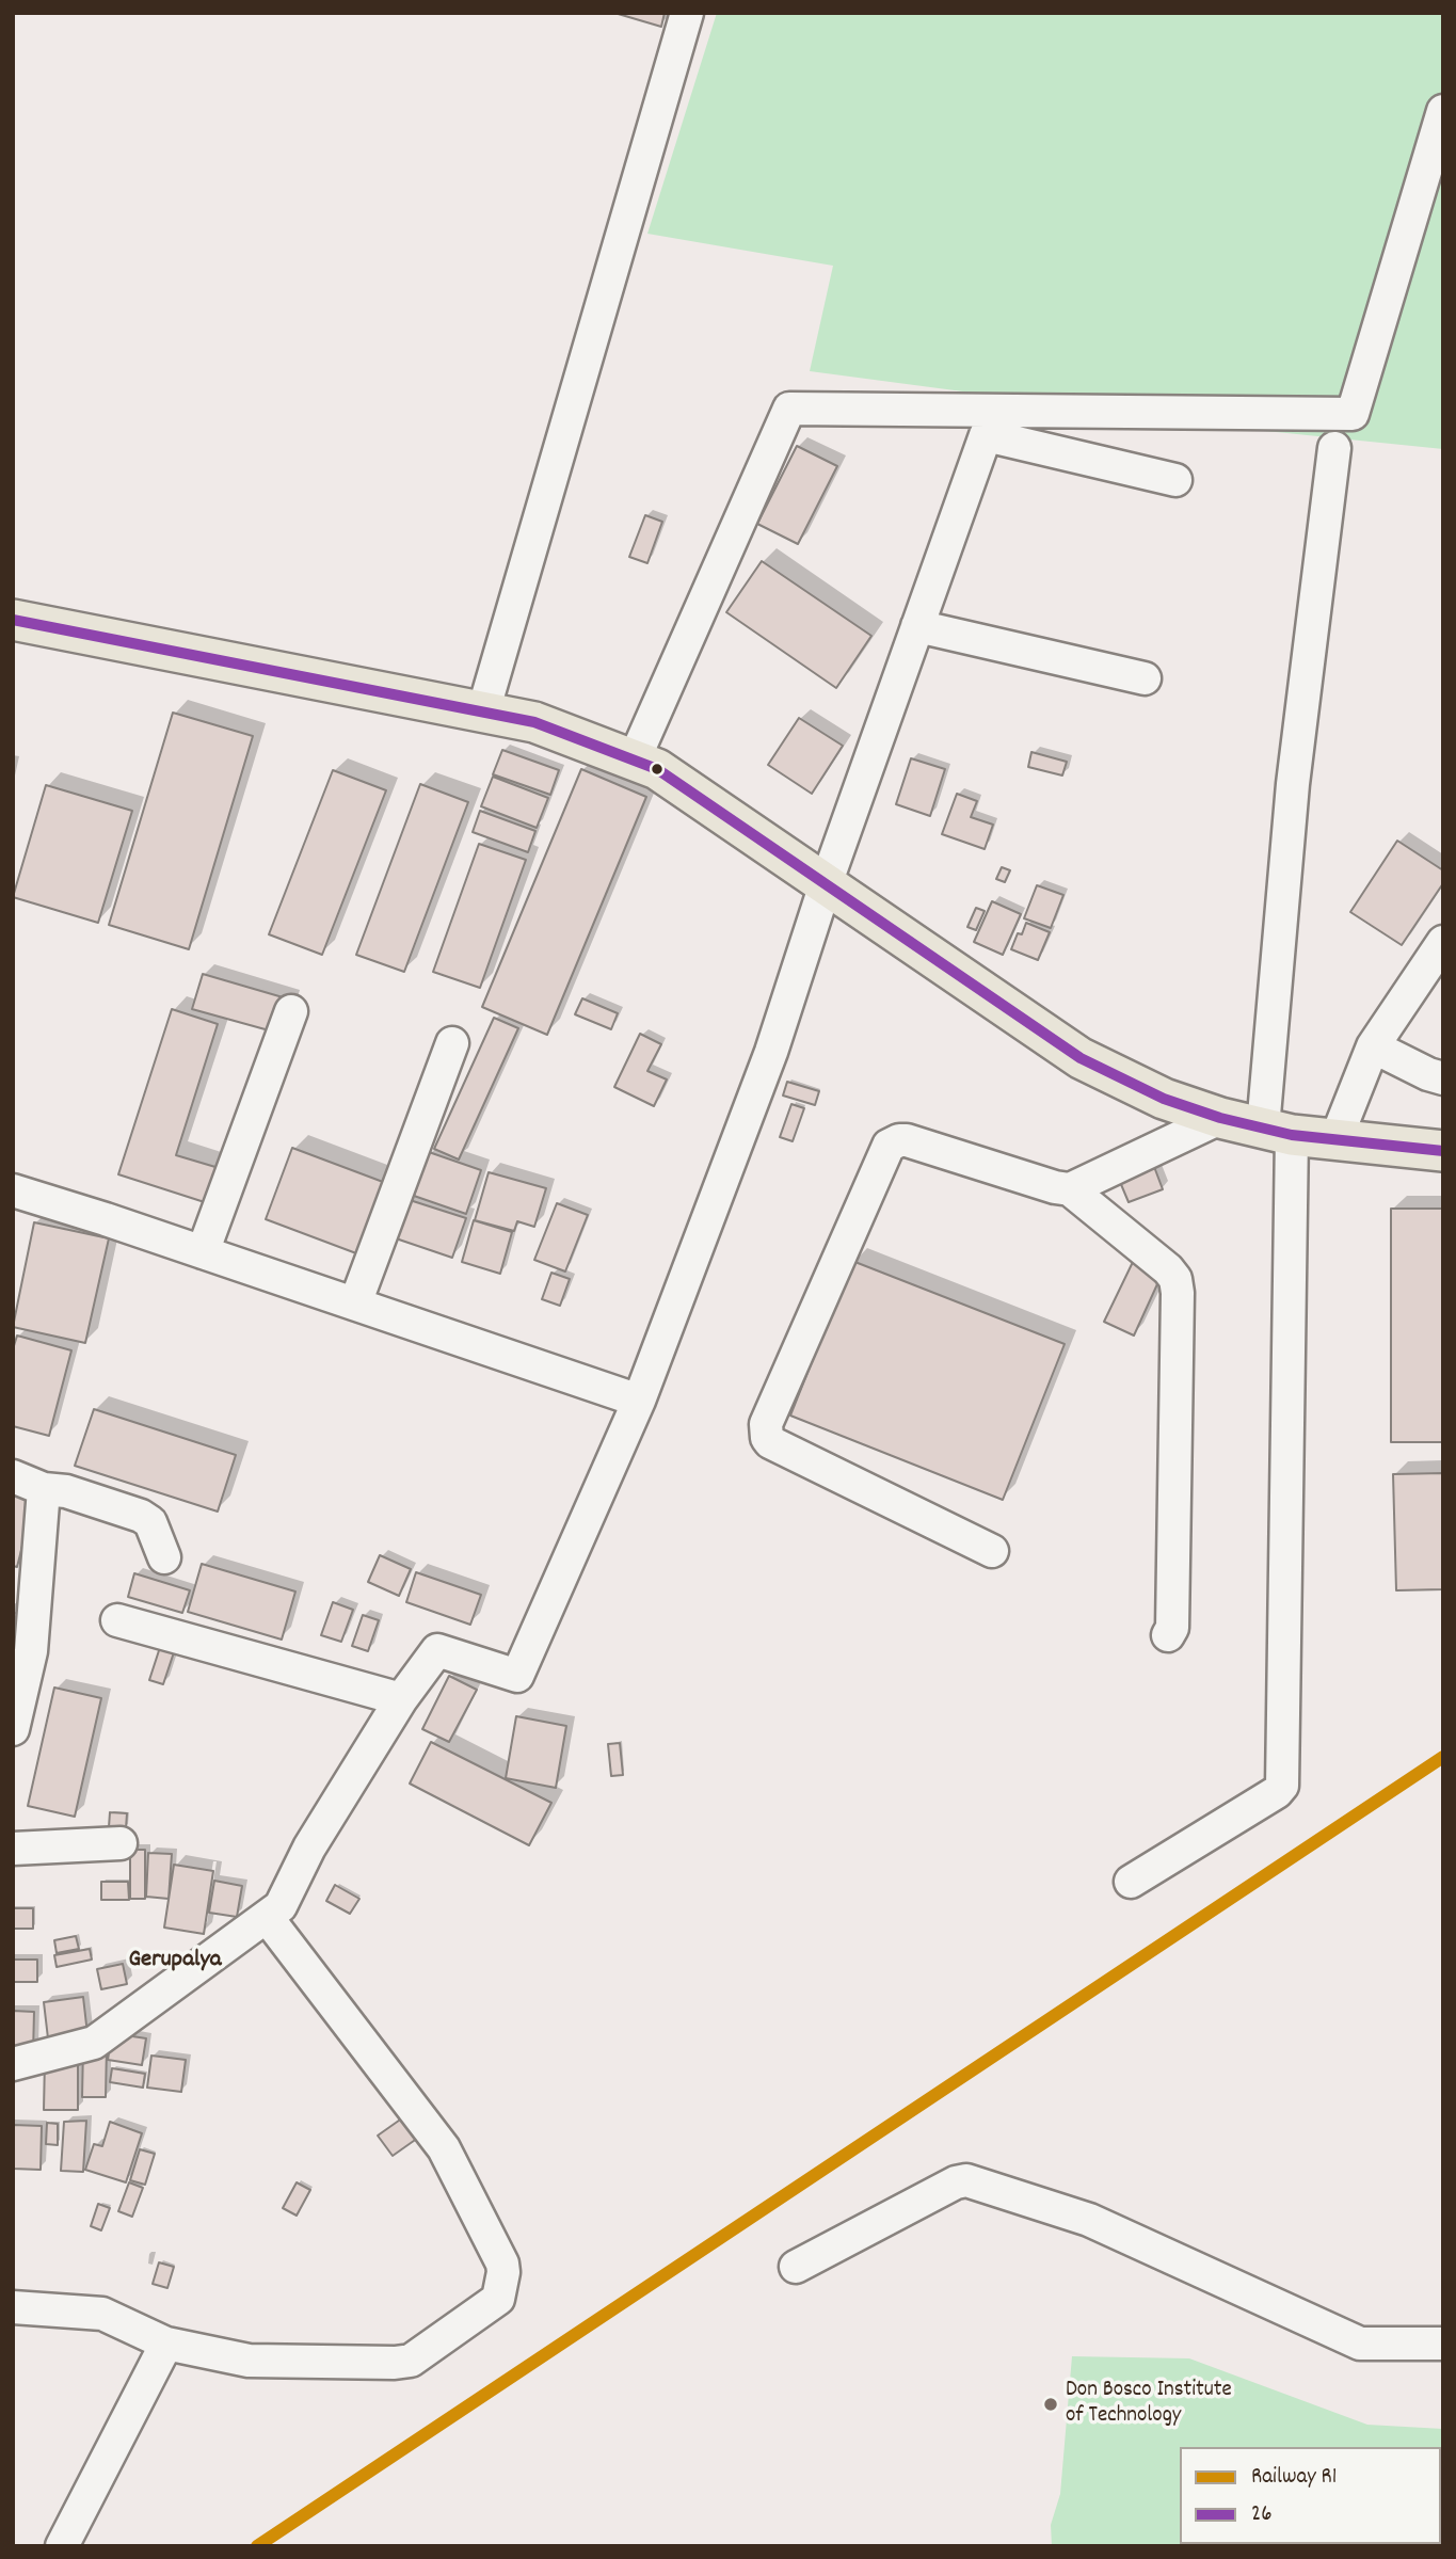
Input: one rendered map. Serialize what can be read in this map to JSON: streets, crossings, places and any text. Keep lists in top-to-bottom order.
{
  "districts": ["Gerupalya"],
  "places": ["Don Bosco Institute of Technology"],
  "lines": ["transit line 26", "rail line R1"],
  "legend": ["Railway R1", "26"]
}
